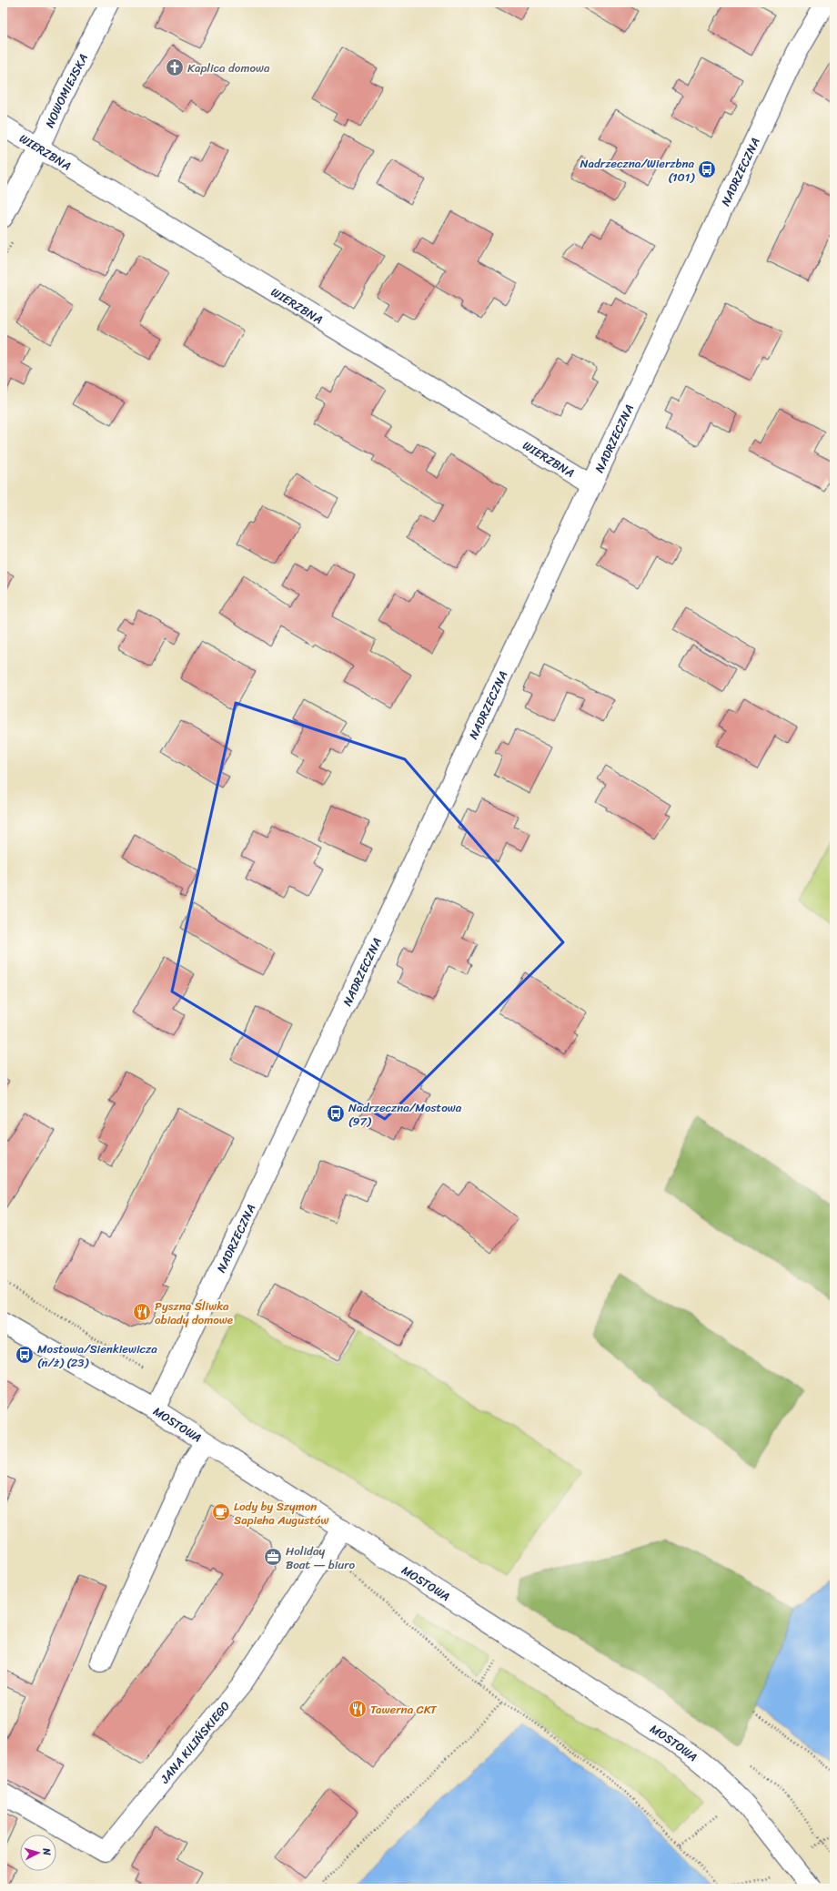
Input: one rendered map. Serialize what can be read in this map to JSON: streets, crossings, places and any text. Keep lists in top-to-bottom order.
{
  "streets": {
    "street": [
      "NOWOMIEJSKA",
      "WIERZBNA",
      "NADRZECZNA",
      "MOSTOWA",
      "JANA KILIŃSKIEGO"
    ]
  },
  "crossings": [
    ["NOWOMIEJSKA", "WIERZBNA"],
    ["WIERZBNA", "NADRZECZNA"],
    ["NADRZECZNA", "MOSTOWA"],
    ["MOSTOWA", "JANA KILIŃSKIEGO"]
  ],
  "places": {
    "church": ["Kaplica domowa"],
    "bus stop": ["Nadrzeczna/Wierzbna (101)", "Nadrzeczna/Mostowa (97)", "Mostowa/Sienkiewicza (n/ż) (23)"],
    "restaurant": ["Pyszna Śliwka obiady domowe", "Tawerna CKT"],
    "cafe": ["Lody by Szymon Sapieha Augustów"],
    "office": ["Holiday Boat — biuro"]
  },
  "north": "right"
}
